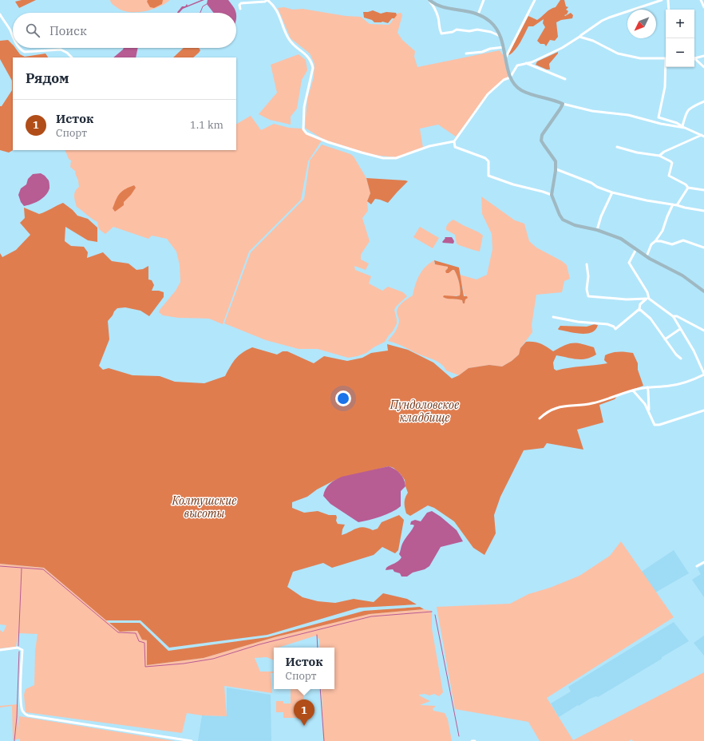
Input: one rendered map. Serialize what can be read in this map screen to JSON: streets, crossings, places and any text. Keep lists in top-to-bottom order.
{
  "parks": ["Пундоловское кладбище", "Колтушские высоты"],
  "north": "bottom left",
  "page": {
    "map_buttons": ["+", "−"],
    "search": "Поиск",
    "heading": "Рядом",
    "list": [
      {
        "mark": "1",
        "name": "Исток",
        "note": "Спорт",
        "value": "1.1 km"
      }
    ],
    "popup": ["Исток", "Спорт"],
    "pins": "1"
  }
}
